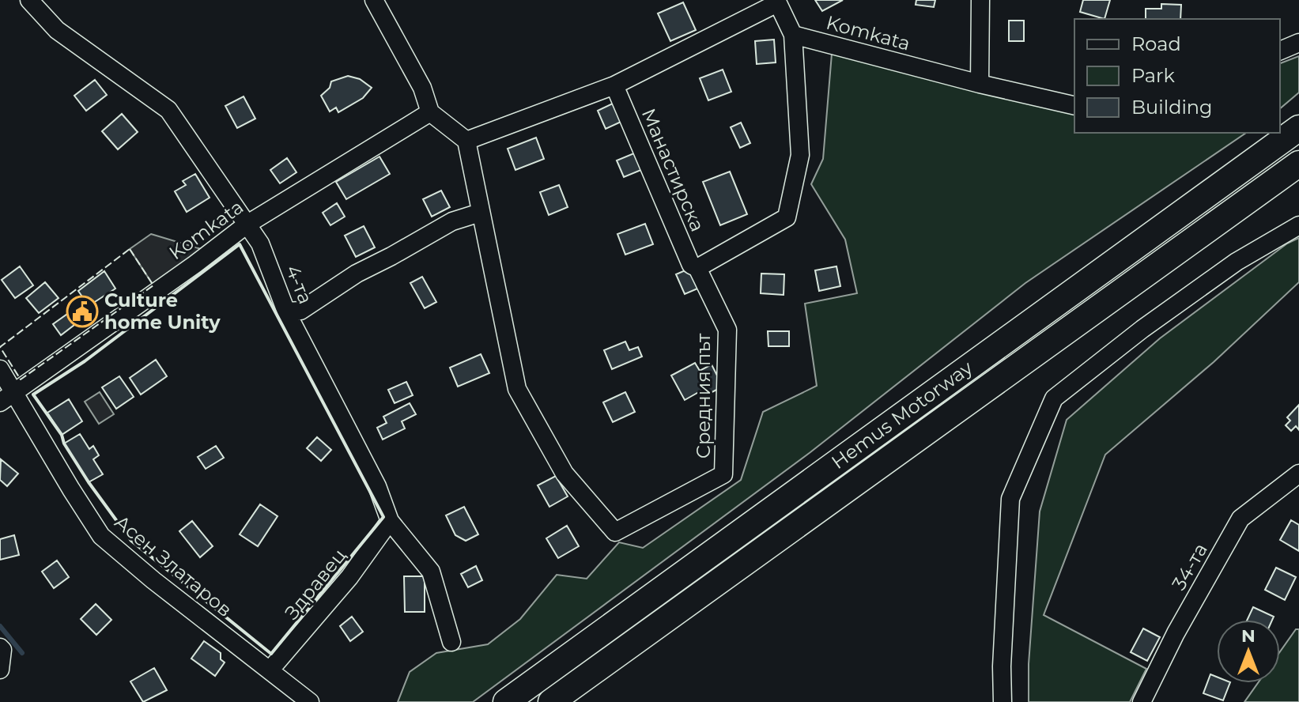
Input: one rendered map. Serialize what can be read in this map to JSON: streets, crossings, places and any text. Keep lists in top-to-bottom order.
{
  "streets": {
    "highway": ["Hemus Motorway"],
    "street": [
      "Komkata",
      "Манастирска",
      "4-та",
      "Средния път",
      "Асен Златаров",
      "34-та",
      "Здравец"
    ]
  },
  "crossings": [
    ["Komkata", "4-та"],
    ["Komkata", "Асен Златаров"],
    ["Манастирска", "Средния път"],
    ["4-та", "Здравец"],
    ["Асен Златаров", "Здравец"]
  ],
  "places": {
    "public building": ["Culture home Unity"]
  },
  "legend": ["Road", "Park", "Building"],
  "north": "top"
}
